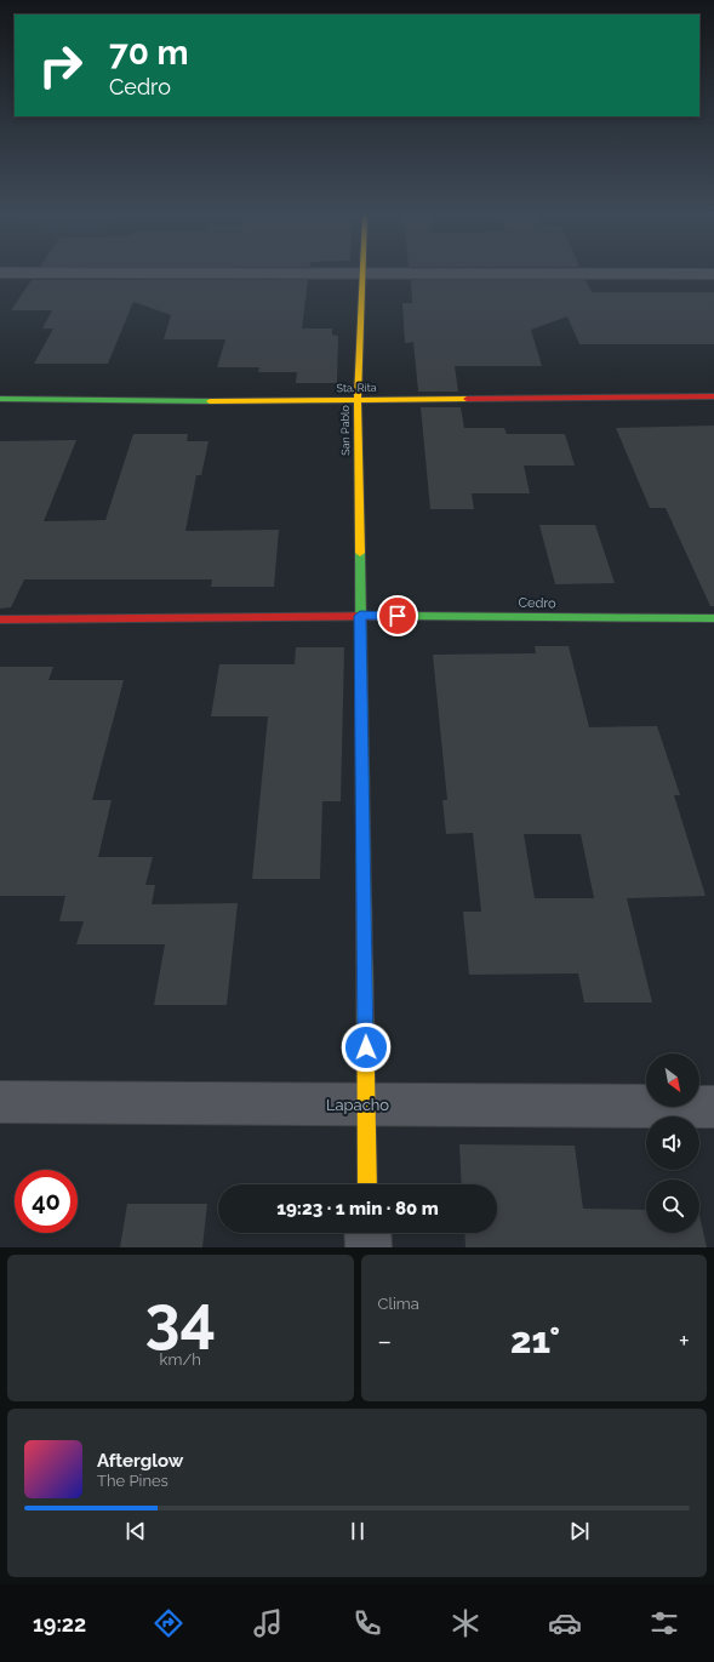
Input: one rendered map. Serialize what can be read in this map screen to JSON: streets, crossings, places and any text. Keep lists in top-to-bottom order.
{
  "streets": {
    "street": [
      "Sta. Rita",
      "San Pablo",
      "Cedro",
      "Lapacho"
    ]
  },
  "crossings": [
    ["Sta. Rita", "San Pablo"],
    ["San Pablo", "Cedro"],
    ["San Pablo", "Lapacho"]
  ],
  "north": "bottom right",
  "page": {
    "turn": ["70 m", "Cedro"],
    "limit": "40",
    "trip": "19:23 · 1 min · 80 m",
    "tile": [
      ["34", "km/h"],
      "Clima"
    ],
    "heat": ["−", "21°", "+"],
    "song": ["Afterglow", "The Pines"],
    "tabs": "19:22"
  }
}
